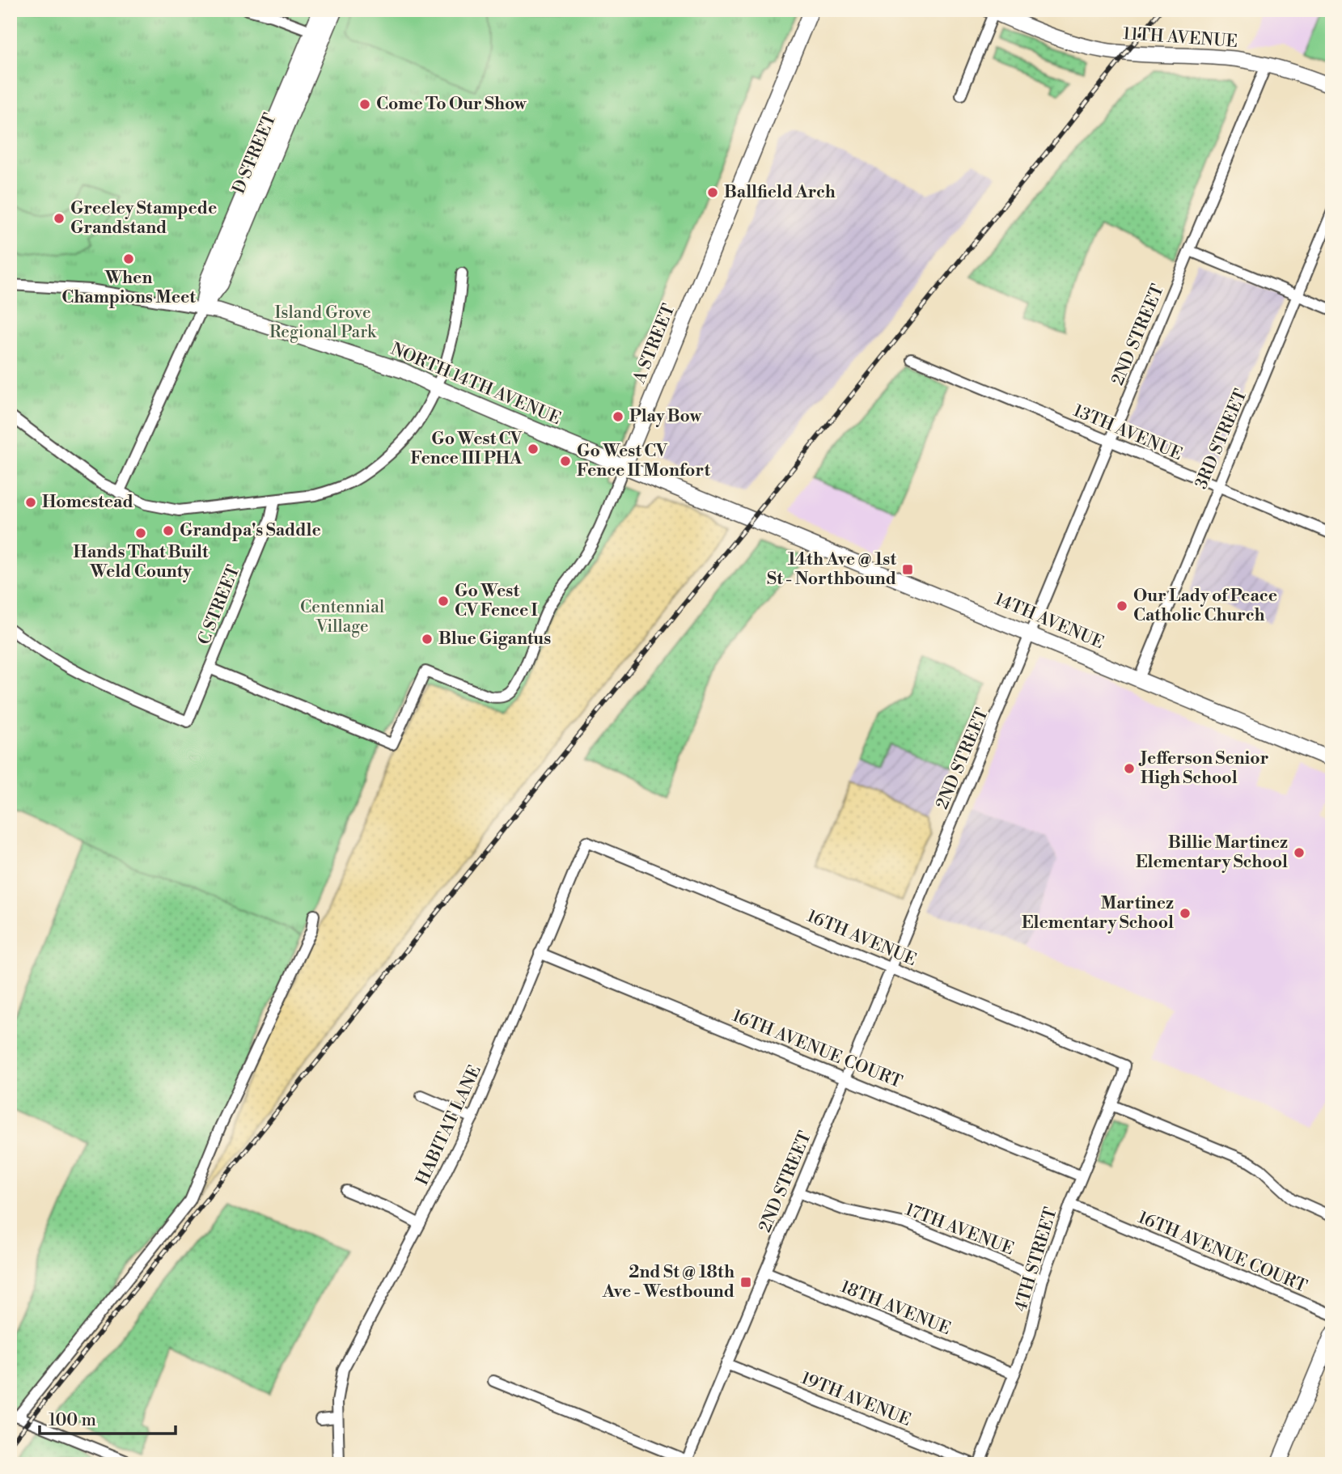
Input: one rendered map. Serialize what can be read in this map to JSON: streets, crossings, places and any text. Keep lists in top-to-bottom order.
{
  "streets": {
    "street": [
      "11TH AVENUE",
      "D STREET",
      "2ND STREET",
      "A STREET",
      "NORTH 14TH AVENUE",
      "13TH AVENUE",
      "3RD STREET",
      "C STREET",
      "14TH AVENUE",
      "16TH AVENUE",
      "16TH AVENUE COURT",
      "HABITAT LANE",
      "17TH AVENUE",
      "4TH STREET",
      "18TH AVENUE",
      "19TH AVENUE"
    ]
  },
  "crossings": [
    ["11TH AVENUE", "2ND STREET"],
    ["D STREET", "NORTH 14TH AVENUE"],
    ["2ND STREET", "13TH AVENUE"],
    ["2ND STREET", "14TH AVENUE"],
    ["2ND STREET", "16TH AVENUE"],
    ["2ND STREET", "16TH AVENUE COURT"],
    ["2ND STREET", "17TH AVENUE"],
    ["2ND STREET", "18TH AVENUE"],
    ["2ND STREET", "19TH AVENUE"],
    ["A STREET", "NORTH 14TH AVENUE"],
    ["A STREET", "C STREET"],
    ["NORTH 14TH AVENUE", "14TH AVENUE"],
    ["13TH AVENUE", "3RD STREET"],
    ["3RD STREET", "14TH AVENUE"],
    ["16TH AVENUE", "HABITAT LANE"],
    ["16TH AVENUE", "4TH STREET"],
    ["16TH AVENUE COURT", "HABITAT LANE"],
    ["16TH AVENUE COURT", "4TH STREET"],
    ["17TH AVENUE", "4TH STREET"],
    ["4TH STREET", "18TH AVENUE"]
  ],
  "parks": ["Island Grove Regional Park", "Centennial Village"],
  "places": {
    "other": [
      "Come To Our Show",
      "Ballfield Arch",
      "Greeley Stampede Grandstand",
      "When Champions Meet",
      "Play Bow",
      "Go West CV Fence III PHA",
      "Go West CV Fence II Monfort",
      "Homestead",
      "Grandpa's Saddle",
      "Hands That Built Weld County",
      "Go West CV Fence I",
      "Our Lady of Peace Catholic Church",
      "Blue Gigantus",
      "Jefferson Senior High School",
      "Billie Martinez Elementary School",
      "Martinez Elementary School"
    ],
    "transit": ["14th Ave @ 1st St - Northbound", "2nd St @ 18th Ave - Westbound"]
  },
  "scale_bar": "100 m"
}
